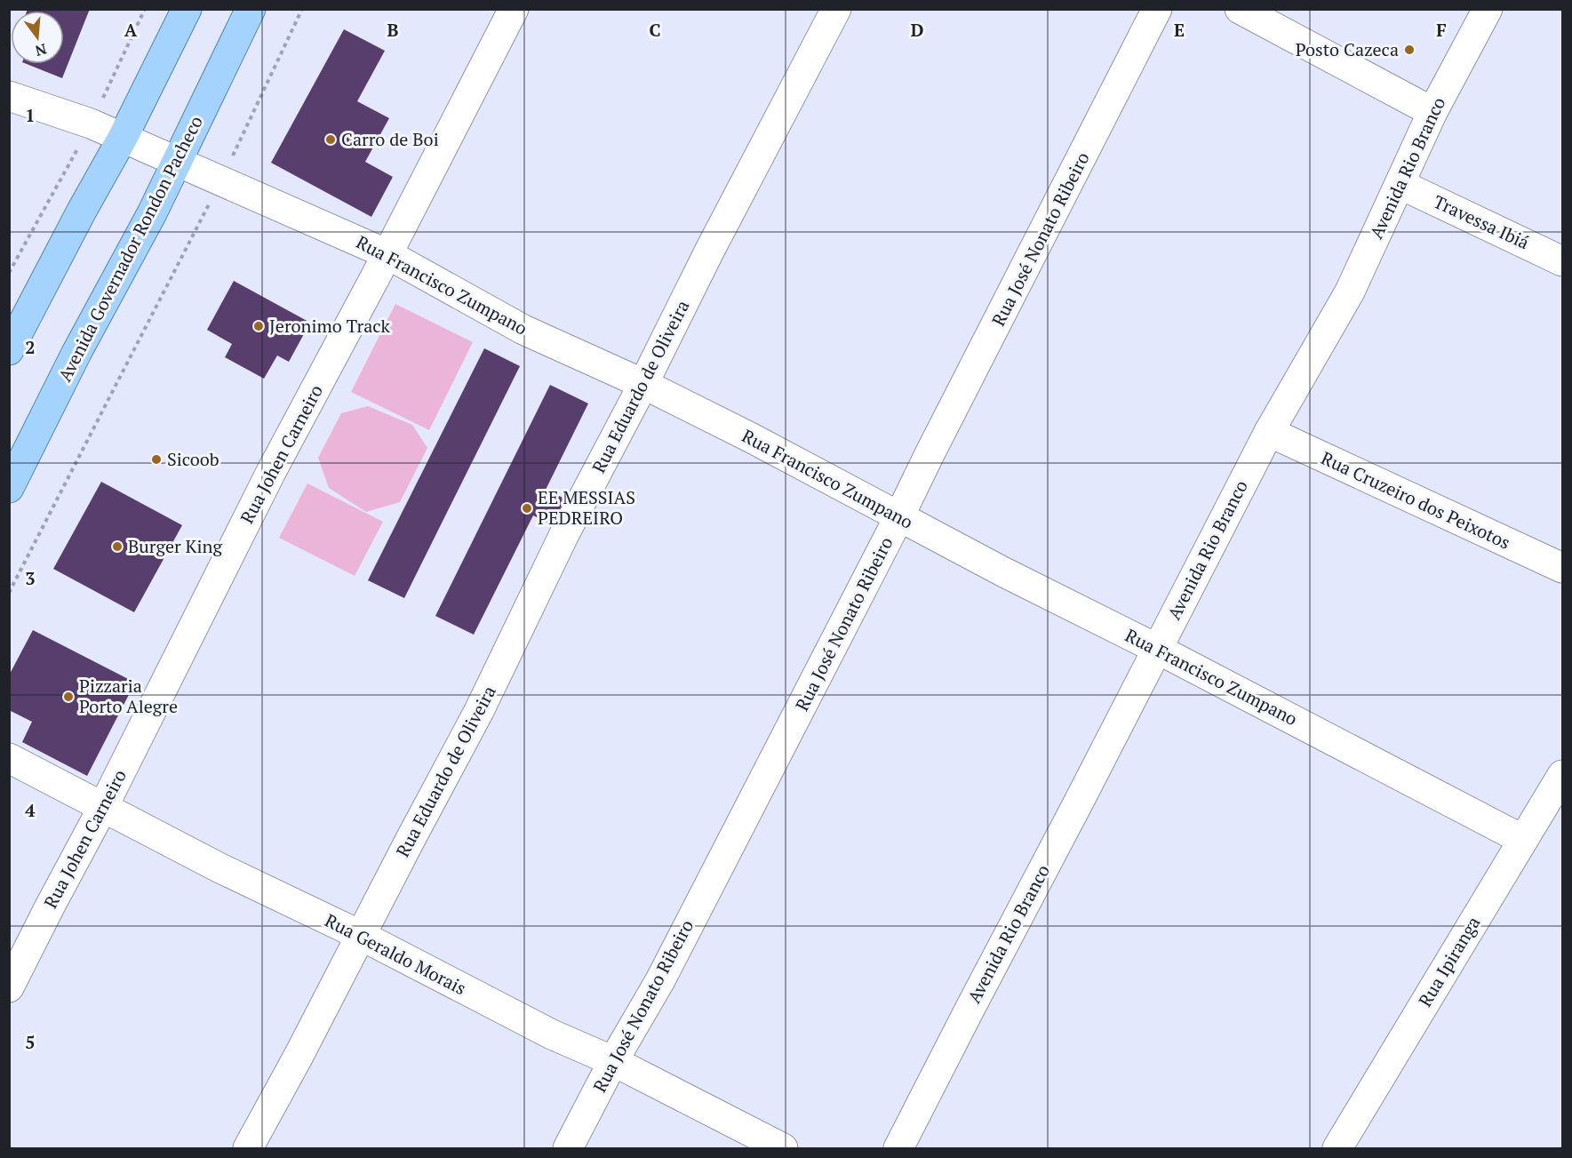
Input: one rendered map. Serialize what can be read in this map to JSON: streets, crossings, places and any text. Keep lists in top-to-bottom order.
{
  "streets": {
    "main road": ["Avenida Governador Rondon Pacheco"],
    "street": [
      "Avenida Rio Branco",
      "Travessa Ibiá",
      "Rua José Nonato Ribeiro",
      "Rua Francisco Zumpano",
      "Rua Eduardo de Oliveira",
      "Rua Johen Carneiro",
      "Rua Cruzeiro dos Peixotos",
      "Rua Geraldo Morais",
      "Rua Ipiranga"
    ]
  },
  "crossings": [
    ["Avenida Rio Branco", "Travessa Ibiá"],
    ["Avenida Rio Branco", "Rua Francisco Zumpano"],
    ["Avenida Rio Branco", "Rua Cruzeiro dos Peixotos"],
    ["Rua José Nonato Ribeiro", "Rua Francisco Zumpano"],
    ["Rua José Nonato Ribeiro", "Rua Geraldo Morais"],
    ["Avenida Governador Rondon Pacheco", "Rua Francisco Zumpano"],
    ["Rua Francisco Zumpano", "Rua Eduardo de Oliveira"],
    ["Rua Francisco Zumpano", "Rua Johen Carneiro"],
    ["Rua Francisco Zumpano", "Rua Ipiranga"],
    ["Rua Eduardo de Oliveira", "Rua Geraldo Morais"],
    ["Rua Johen Carneiro", "Rua Geraldo Morais"]
  ],
  "places": [
    "Posto Cazeca",
    "Carro de Boi",
    "Jeronimo Track",
    "Sicoob",
    "EE MESSIAS PEDREIRO",
    "Burger King",
    "Pizzaria Porto Alegre"
  ],
  "north": "bottom",
  "grid": {
    "columns": [
      "A",
      "B",
      "C",
      "D",
      "E",
      "F"
    ],
    "rows": [
      "1",
      "2",
      "3",
      "4",
      "5"
    ]
  }
}
